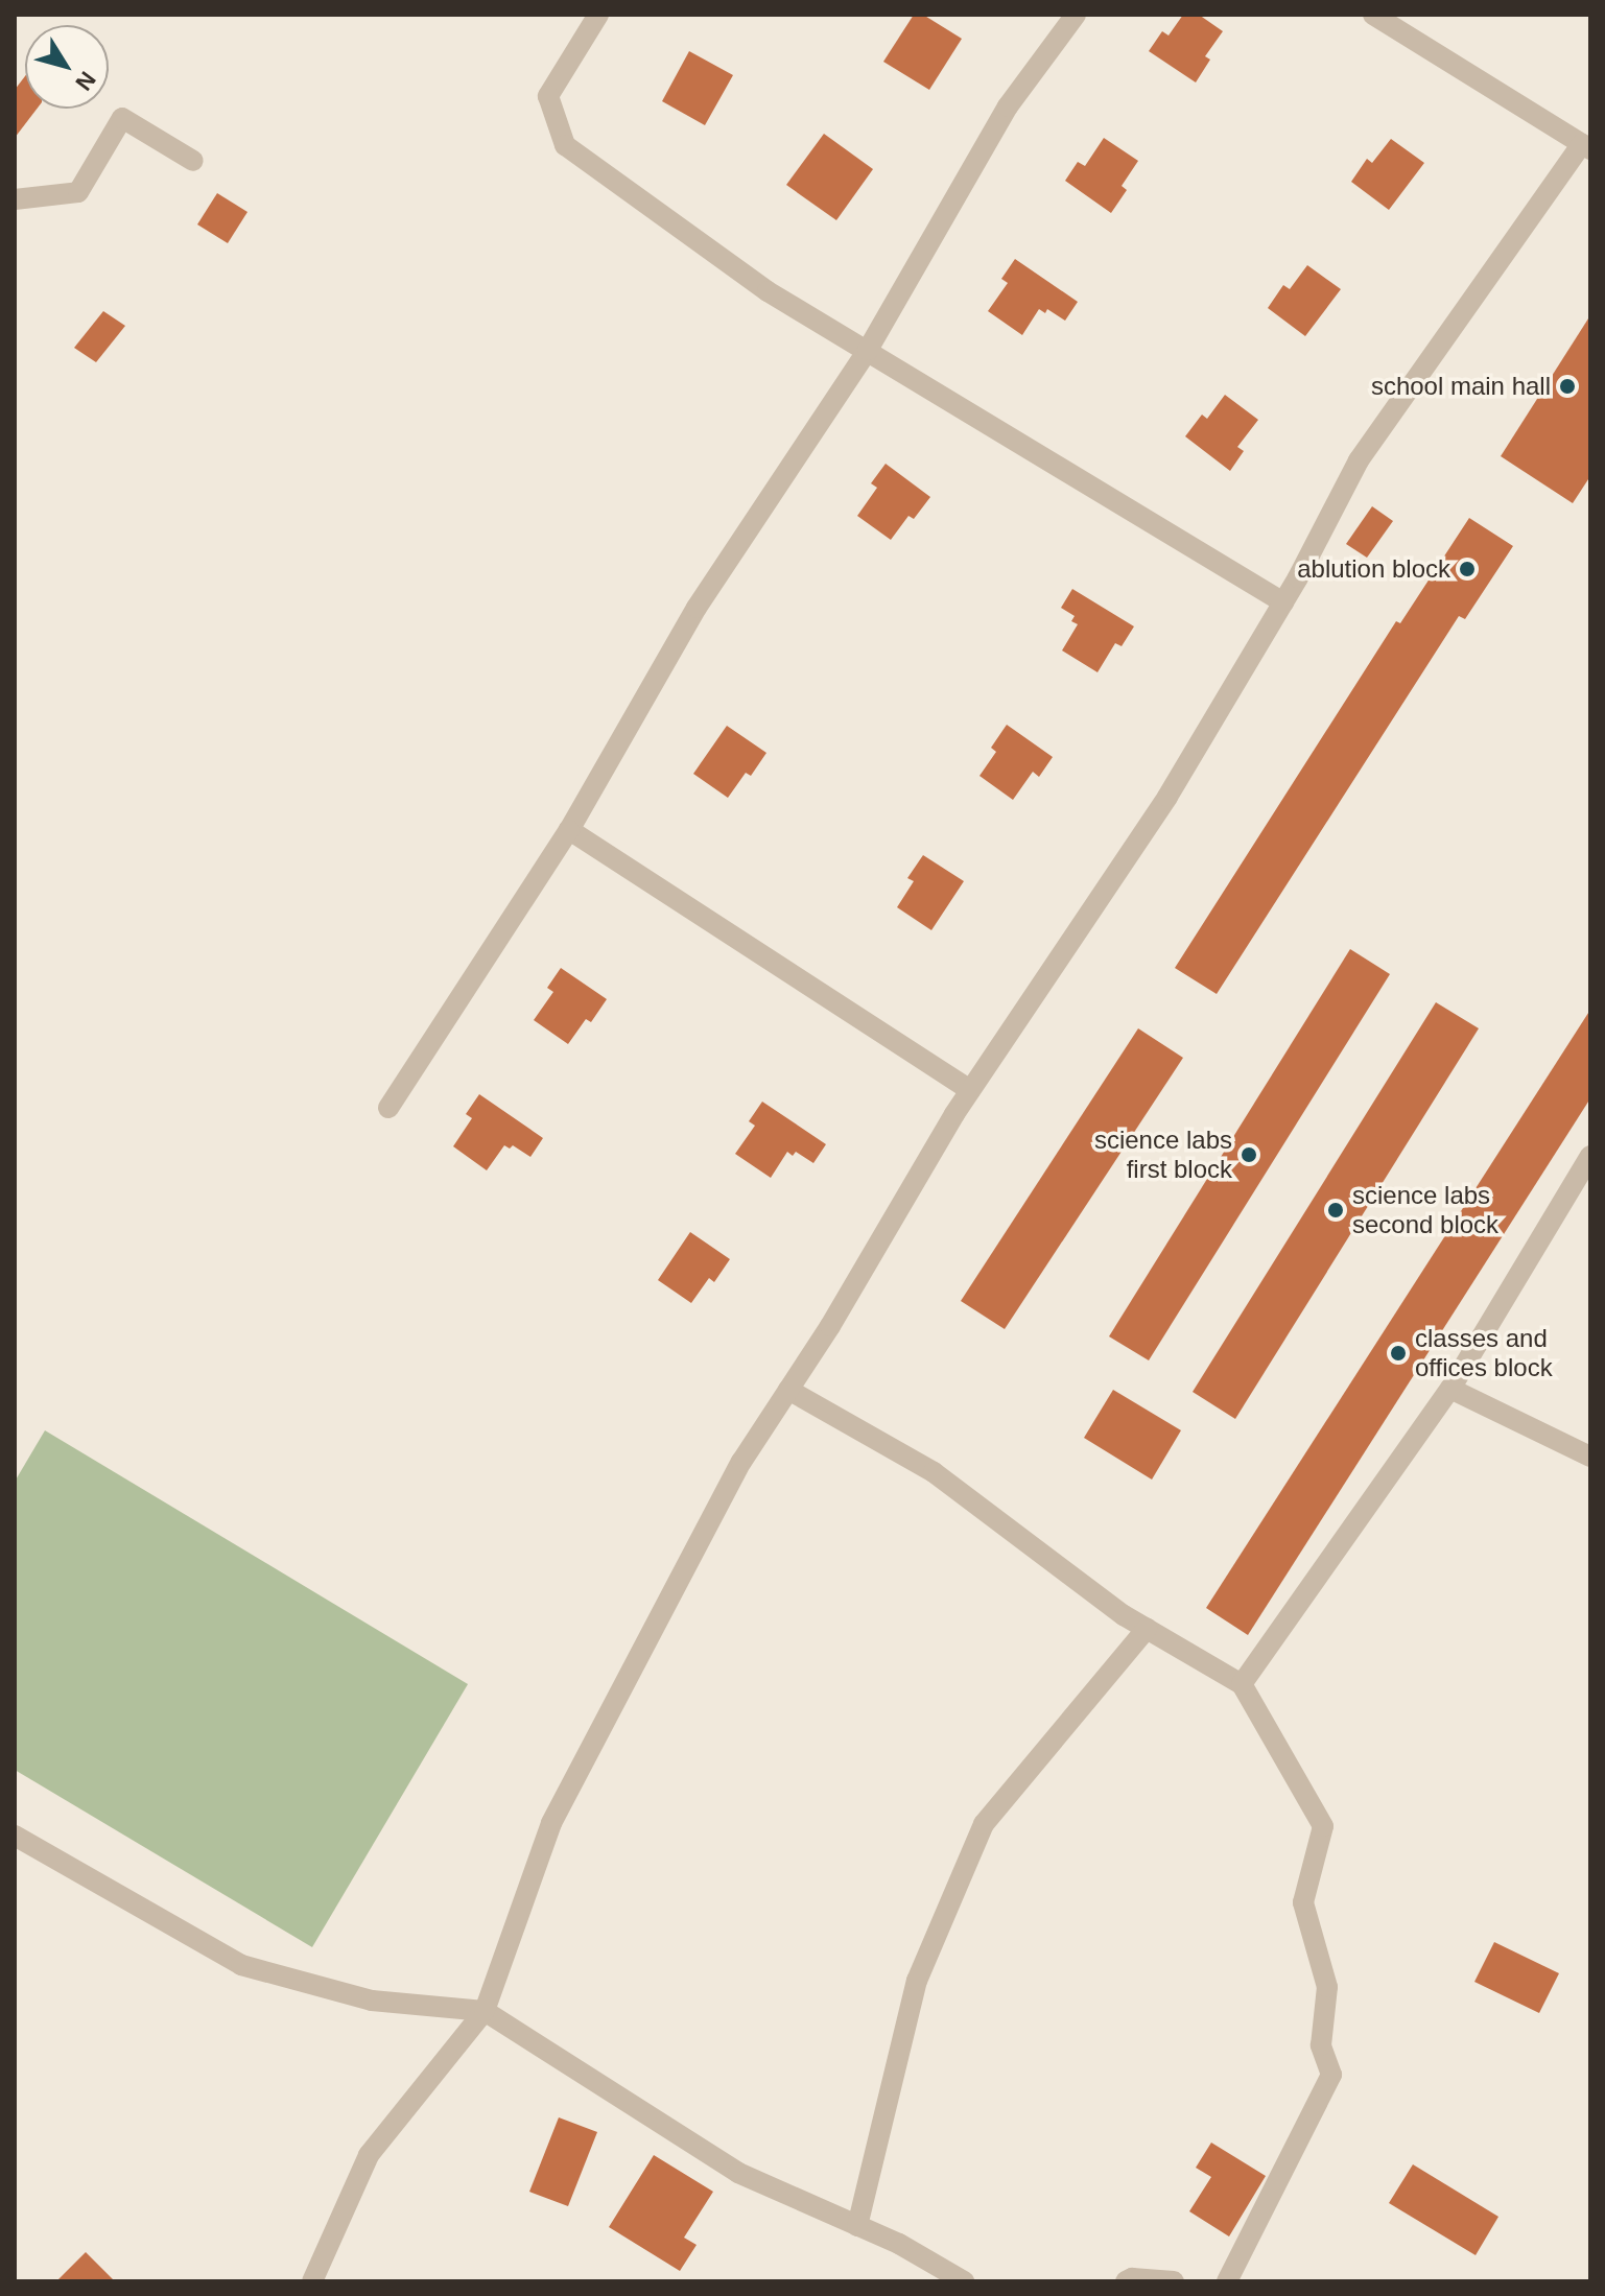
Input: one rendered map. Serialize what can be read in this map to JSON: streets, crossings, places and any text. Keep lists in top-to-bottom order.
{
  "places": [
    "school main hall",
    "ablution block",
    "science labs first block",
    "science labs second block",
    "classes and offices block"
  ],
  "north": "bottom right"
}
